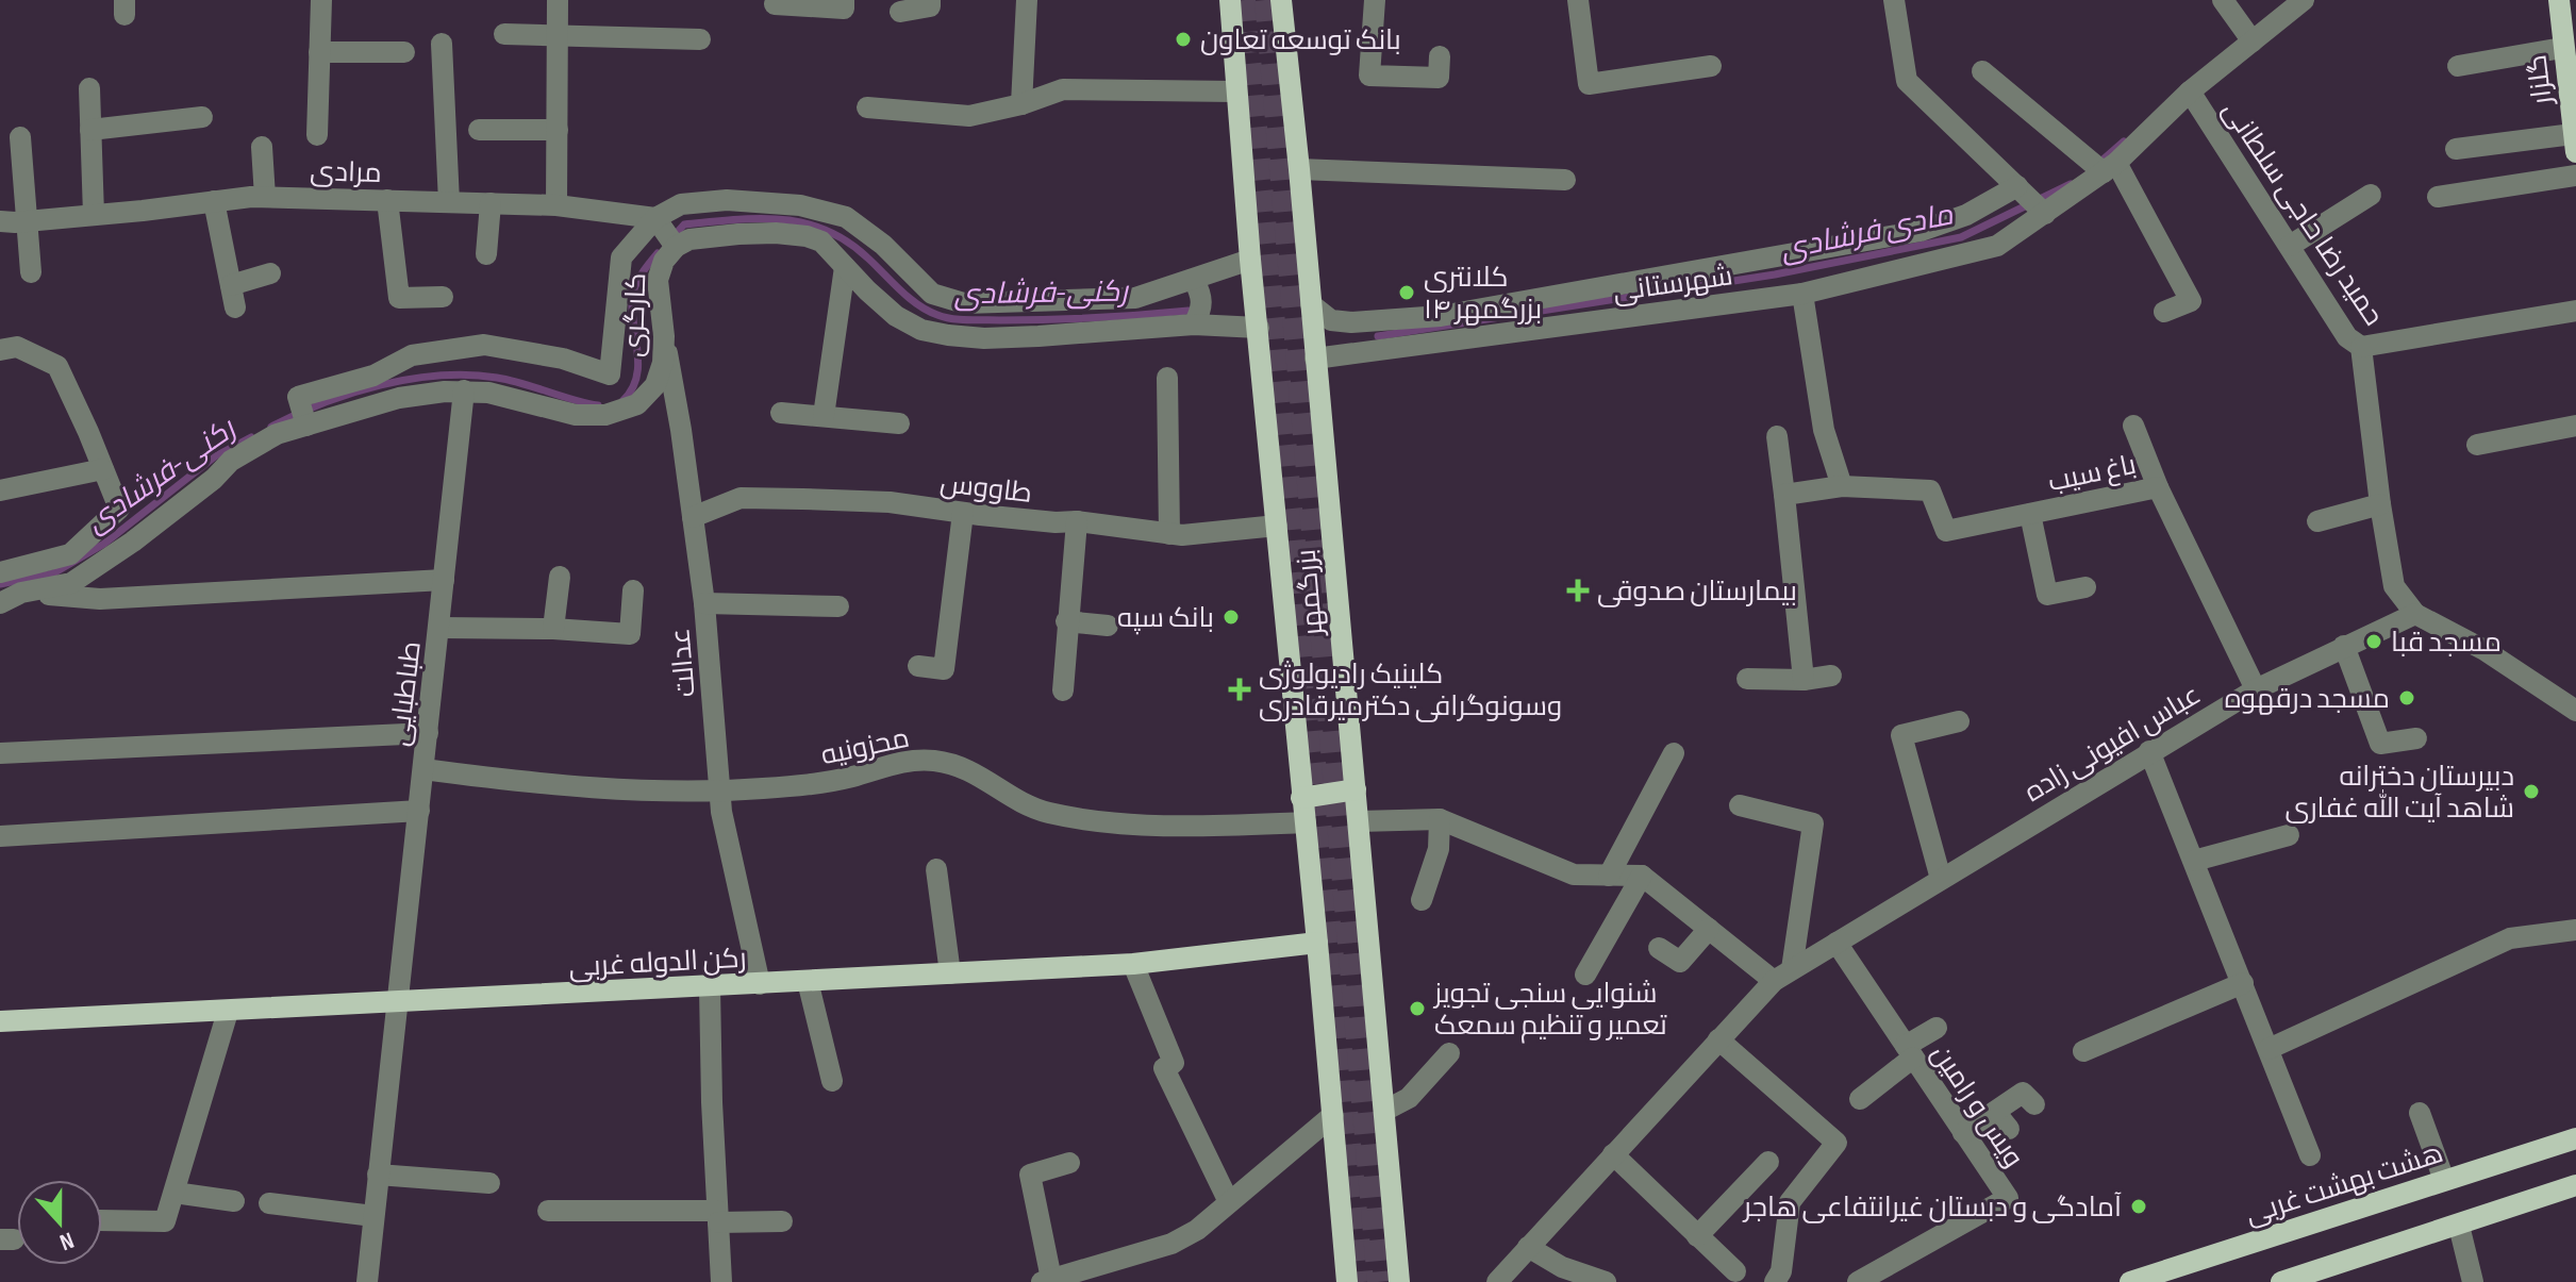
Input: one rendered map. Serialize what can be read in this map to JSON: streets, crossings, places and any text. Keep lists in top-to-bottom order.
{
  "streets": {
    "main road": [
      "گلزار",
      "بزرگمهر",
      "رکن الدوله غربی",
      "هشت بهشت غربی"
    ],
    "street": [
      "مرادی",
      "حمید رضا حاجی سلطانی",
      "شهرستانی",
      "کارگری",
      "باغ سیب",
      "طاووس",
      "عدالت",
      "طباطبایی",
      "عباس افیونی زاده",
      "محزونیه",
      "ویس و رامین"
    ]
  },
  "crossings": [
    ["مرادی", "کارگری"],
    ["حمید رضا حاجی سلطانی", "شهرستانی"],
    ["حمید رضا حاجی سلطانی", "عباس افیونی زاده"],
    ["شهرستانی", "بزرگمهر"],
    ["کارگری", "بزرگمهر"],
    ["کارگری", "عدالت"],
    ["کارگری", "طباطبایی"],
    ["باغ سیب", "عباس افیونی زاده"],
    ["طاووس", "بزرگمهر"],
    ["طاووس", "عدالت"],
    ["بزرگمهر", "محزونیه"],
    ["بزرگمهر", "رکن الدوله غربی"],
    ["عدالت", "محزونیه"],
    ["عدالت", "رکن الدوله غربی"],
    ["طباطبایی", "محزونیه"],
    ["طباطبایی", "رکن الدوله غربی"],
    ["عباس افیونی زاده", "ویس و رامین"]
  ],
  "water": ["مادی فرشادی", "رکنی-فرشادی"],
  "places": {
    "other": [
      "بانک توسعه تعاون",
      "کلانتری ۱۴ بزرگمهر",
      "بانک سپه",
      "مسجد قبا",
      "مسجد درقهوه",
      "دبیرستان دخترانه شاهد آیت الله غفاری",
      "شنوایی سنجی تجویز تعمیر و تنظیم سمعک",
      "آمادگی و دبستان غیرانتفاعی هاجر"
    ],
    "health": ["بیمارستان صدوقی", "کلینیک رادیولوژی وسونوگرافی دکترمیرقادری"]
  },
  "north": "bottom"
}
